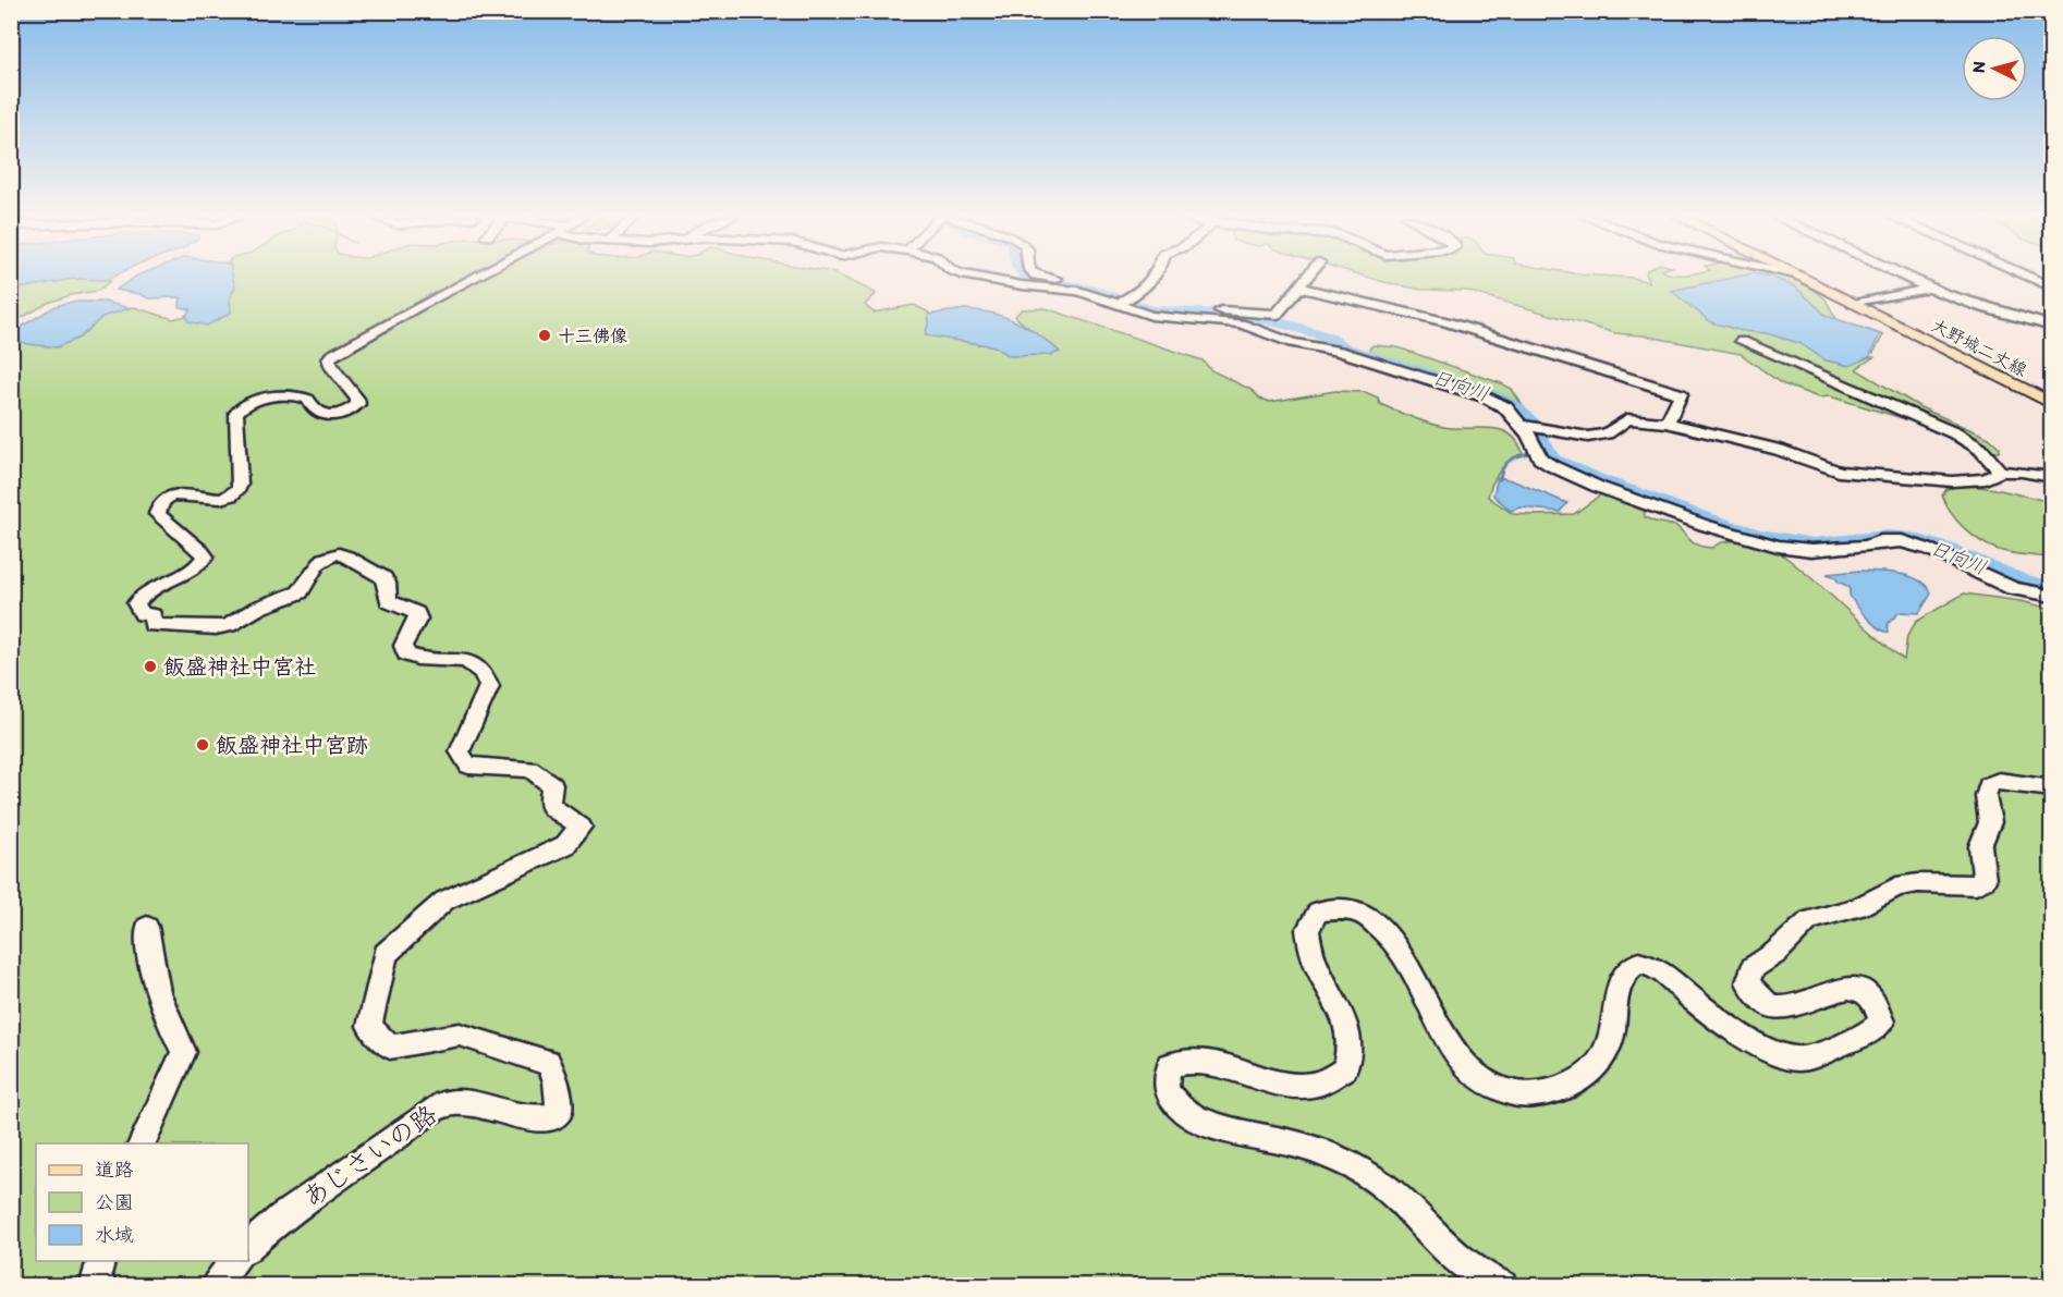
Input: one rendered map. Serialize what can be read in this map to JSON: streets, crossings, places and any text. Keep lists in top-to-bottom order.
{
  "streets": {
    "main road": ["大野城二丈線"],
    "street": ["あじさいの路"]
  },
  "water": ["日向川"],
  "places": ["十三佛像", "飯盛神社中宮社", "飯盛神社中宮跡"],
  "legend": ["道路", "公園", "水域"],
  "north": "left"
}
